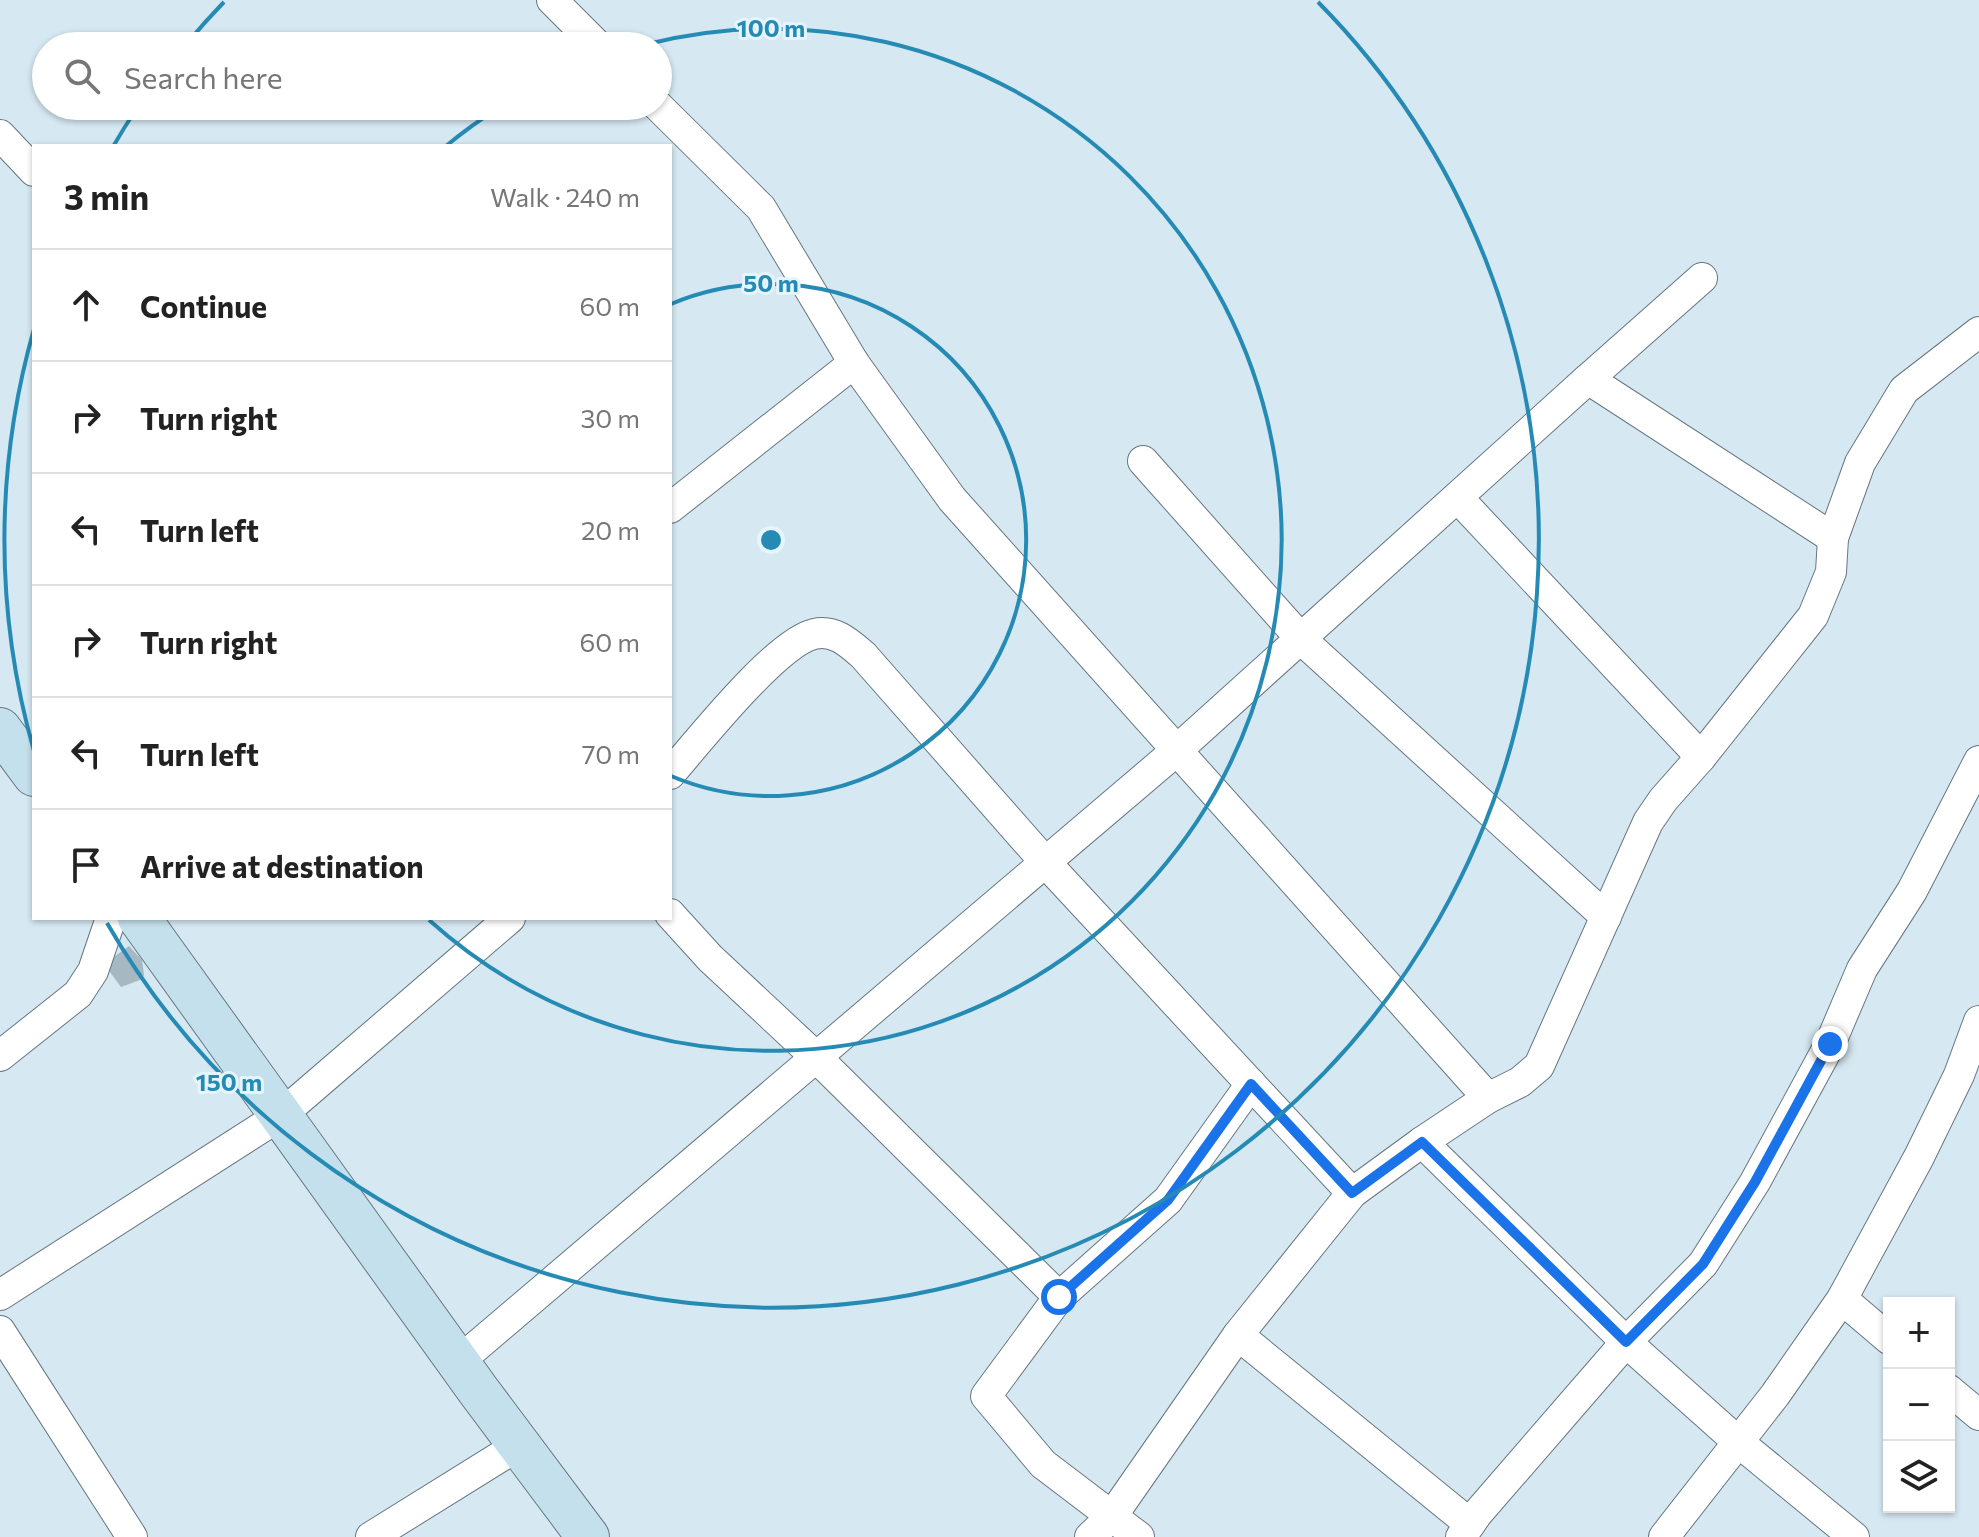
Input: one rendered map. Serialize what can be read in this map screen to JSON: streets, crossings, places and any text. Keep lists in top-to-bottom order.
{
  "page": {
    "search": "Search here",
    "heading": ["3 min", "Walk · 240 m"],
    "list": [
      ["Continue", "60 m"],
      ["Turn right", "30 m"],
      ["Turn left", "20 m"],
      ["Turn right", "60 m"],
      ["Turn left", "70 m"],
      "Arrive at destination"
    ],
    "map_buttons": ["+", "−"]
  },
  "rings": ["100 m", "50 m", "150 m"]
}
